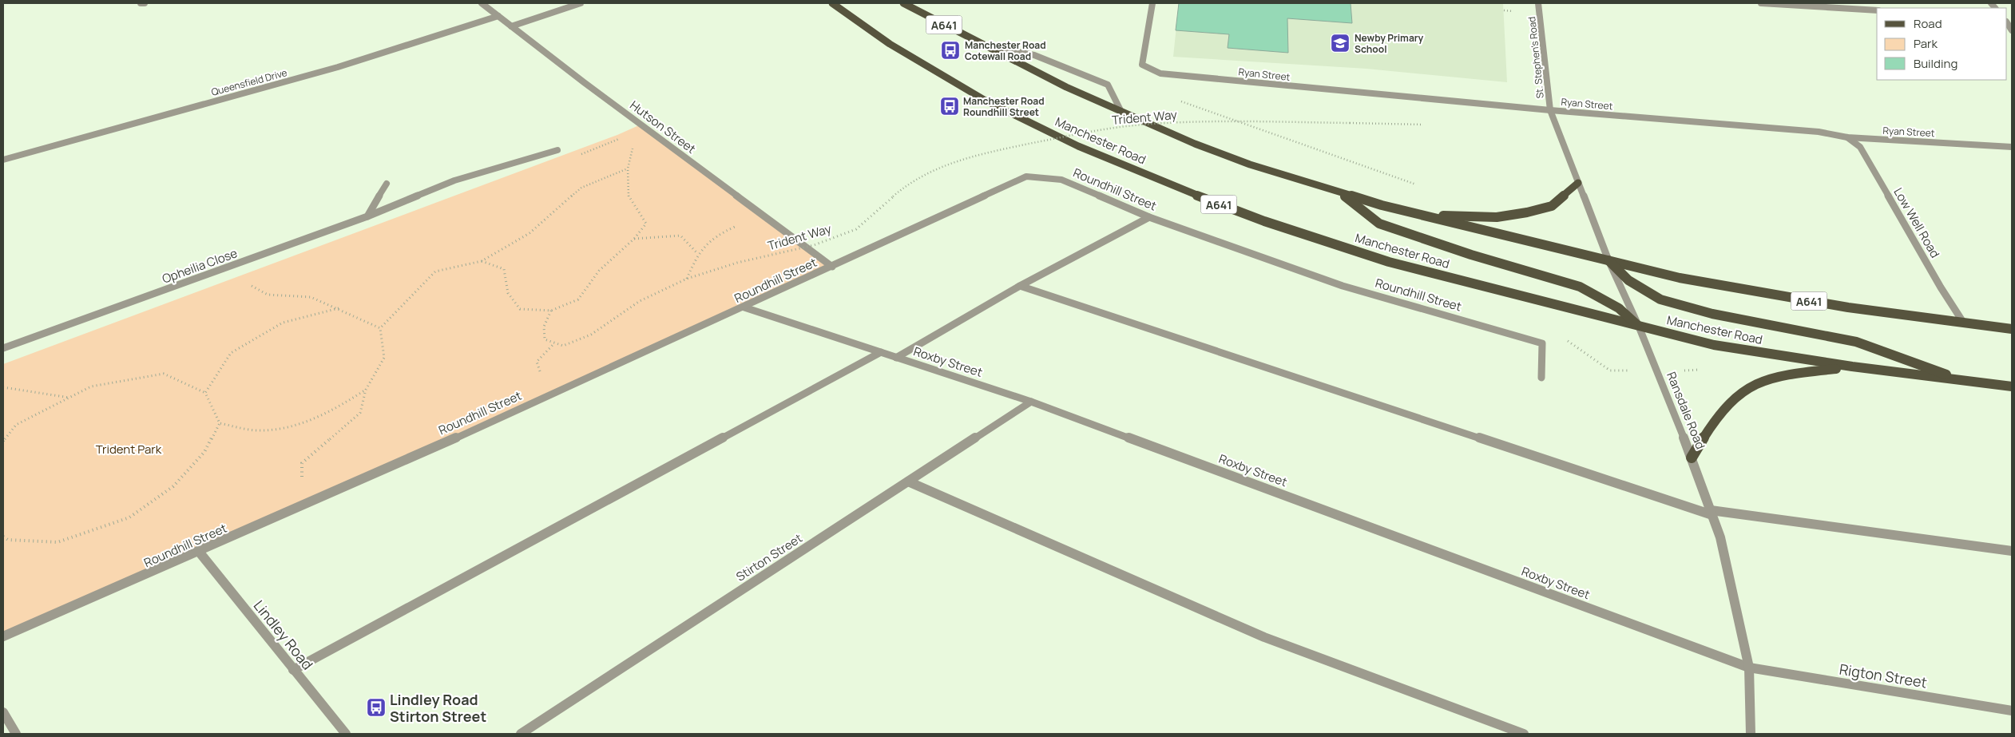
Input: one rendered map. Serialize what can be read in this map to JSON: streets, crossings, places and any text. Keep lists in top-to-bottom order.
{
  "streets": {
    "main road": ["A641", "Manchester Road"],
    "street": [
      "St. Stephen's Road",
      "Ryan Street",
      "Queensfield Drive",
      "Hutson Street",
      "Roundhill Street",
      "Low Well Road",
      "Opheilia Close",
      "Roxby Street",
      "Ransdale Road",
      "Stirton Street",
      "Lindley Road",
      "Rigton Street"
    ],
    "path": ["Trident Way"]
  },
  "crossings": [
    ["A641", "Low Well Road"],
    ["A641", "Ransdale Road"],
    ["St. Stephen's Road", "Ryan Street"],
    ["St. Stephen's Road", "Ransdale Road"],
    ["Ryan Street", "Low Well Road"],
    ["Ryan Street", "Ransdale Road"],
    ["Queensfield Drive", "Hutson Street"],
    ["Hutson Street", "Roundhill Street"],
    ["Manchester Road", "Ransdale Road"],
    ["Roundhill Street", "Roxby Street"],
    ["Roundhill Street", "Lindley Road"],
    ["Roxby Street", "Ransdale Road"],
    ["Roxby Street", "Stirton Street"],
    ["Roxby Street", "Rigton Street"],
    ["Ransdale Road", "Rigton Street"]
  ],
  "parks": ["Trident Park"],
  "places": {
    "school or university": ["Newby Primary School"],
    "bus stop": ["Manchester Road Cotewall Road", "Manchester Road Roundhill Street", "Lindley Road Stirton Street"]
  },
  "legend": ["Road", "Park", "Building"]
}
